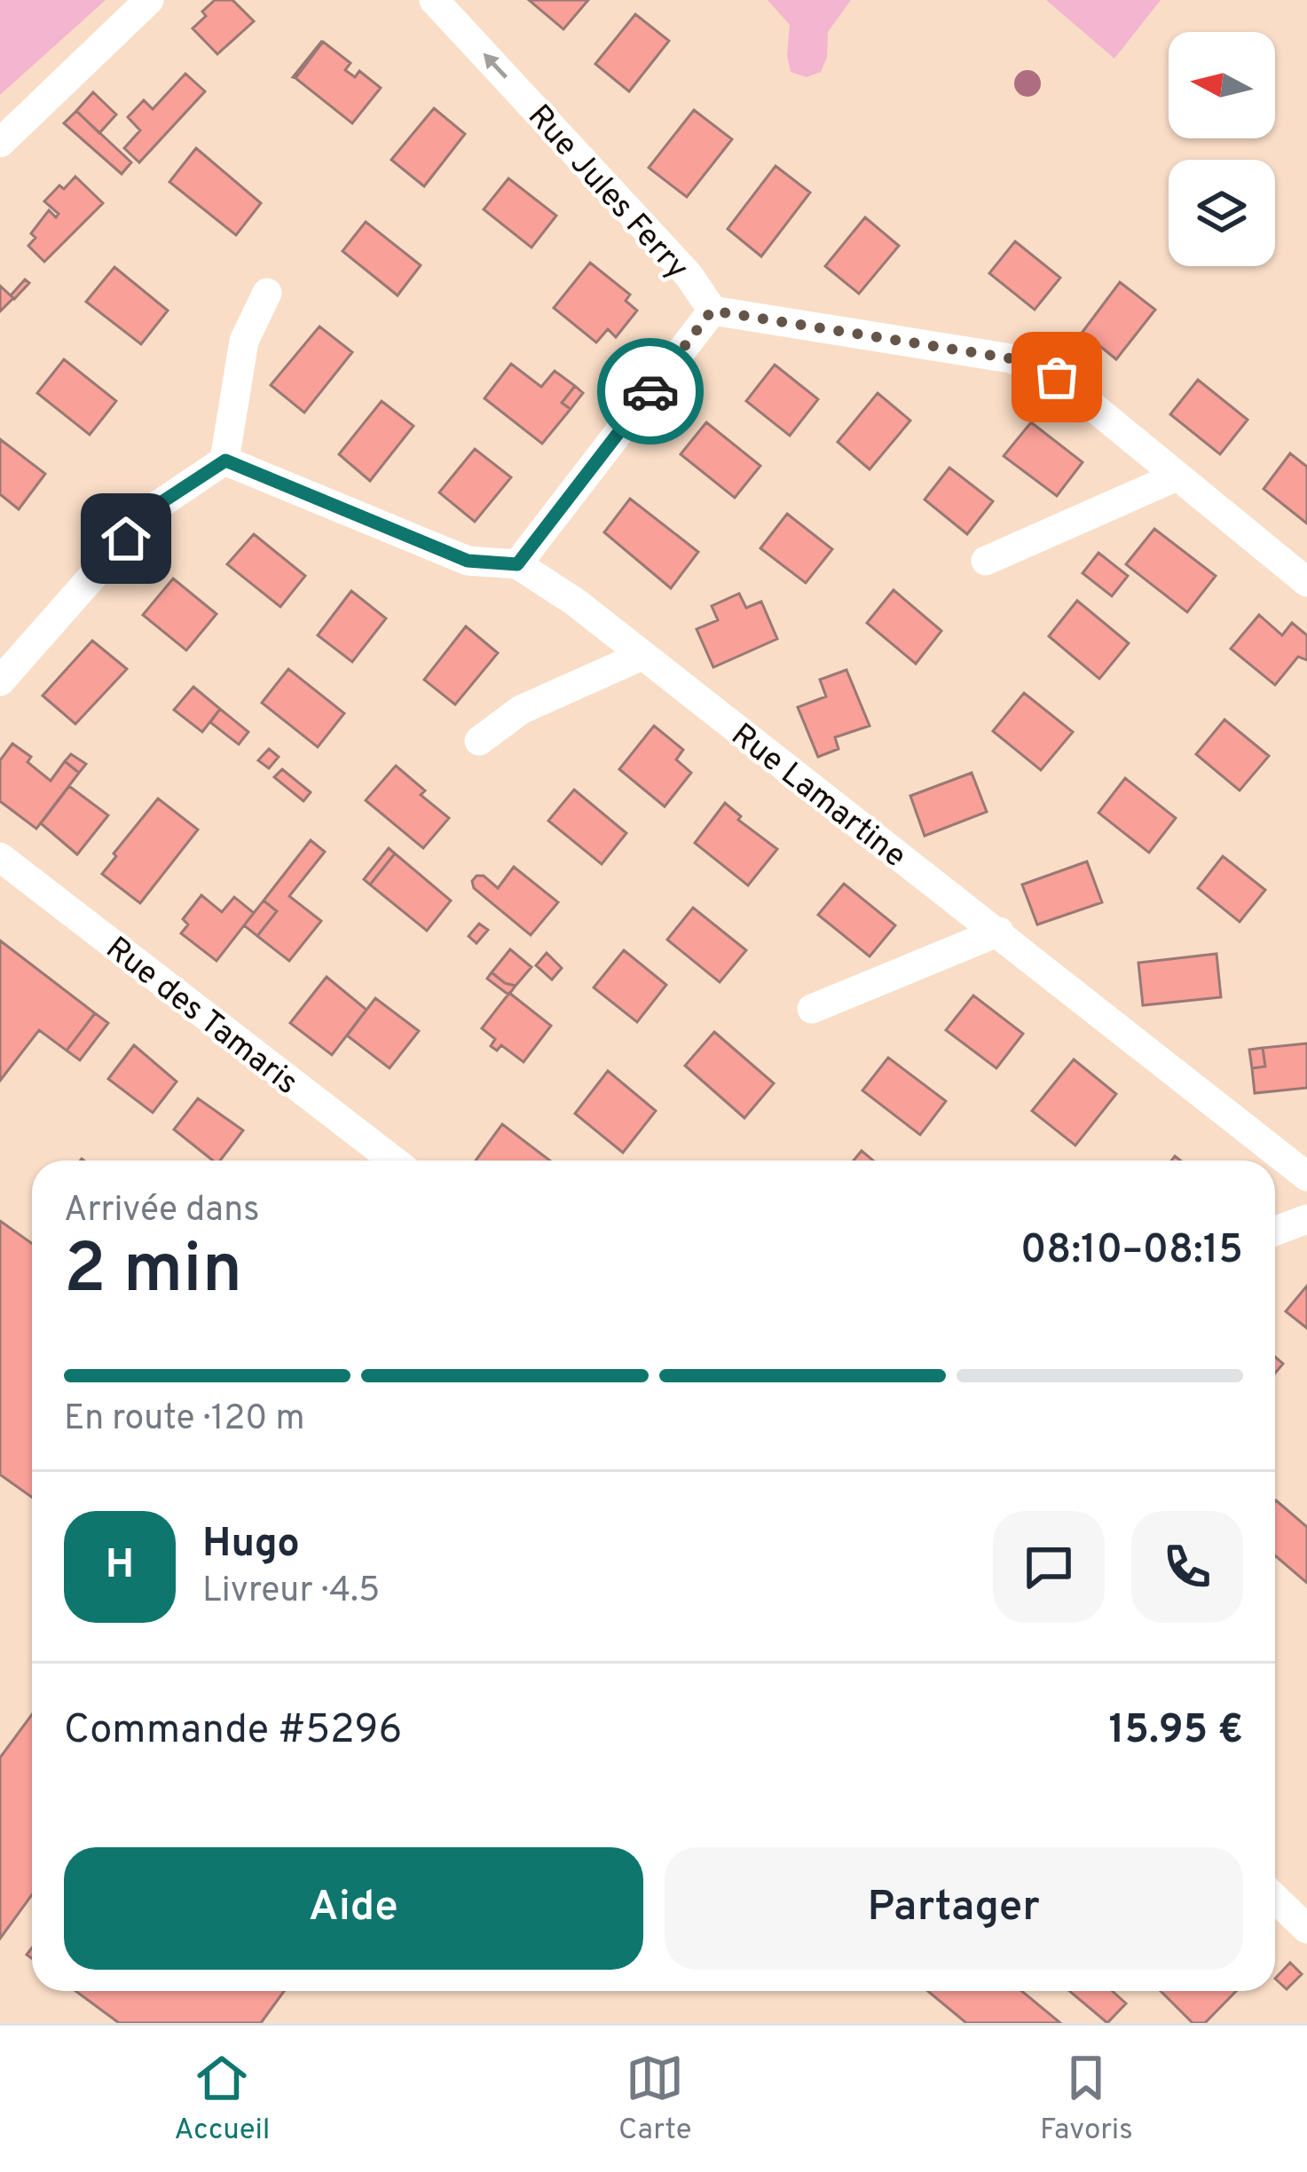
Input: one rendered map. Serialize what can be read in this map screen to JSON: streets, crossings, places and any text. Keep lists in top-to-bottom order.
{
  "streets": {
    "street": ["Rue Jules Ferry", "Rue Lamartine", "Rue des Tamaris"]
  },
  "one_way": ["Rue Jules Ferry"],
  "north": "left",
  "page": {
    "heading": ["2 min", "Arrivée dans", "08:10–08:15"],
    "panel": [
      "Hugo",
      "Livreur · 4.5",
      "Commande #5296",
      "15.95 €"
    ],
    "bar": "En route · 120 m",
    "round": "H",
    "buttons": ["Aide", "Partager"],
    "tabs": ["Accueil", "Carte", "Favoris"]
  }
}
